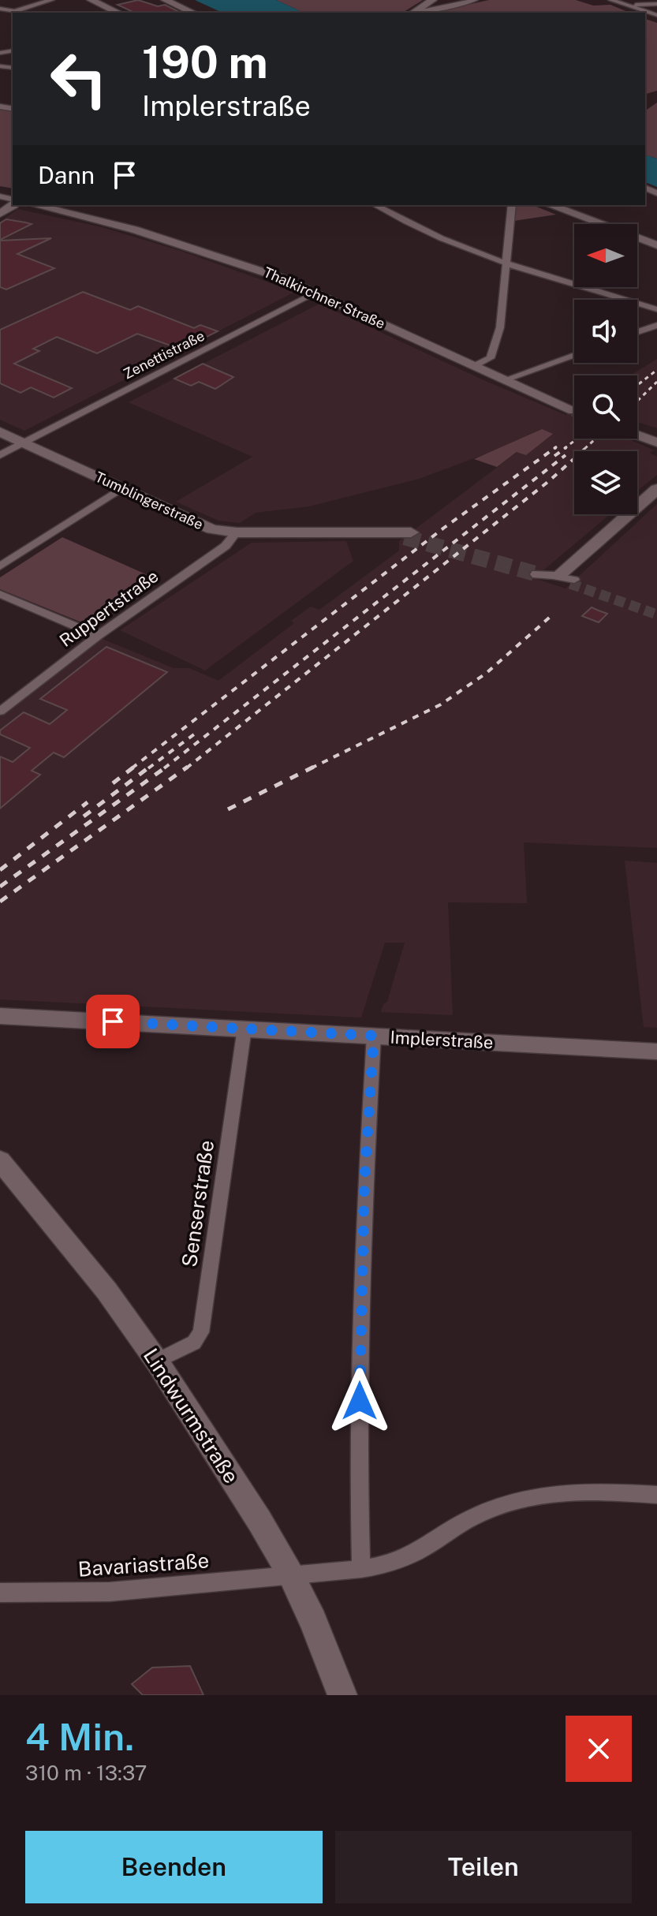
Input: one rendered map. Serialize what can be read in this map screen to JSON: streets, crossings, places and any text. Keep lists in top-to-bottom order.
{
  "streets": {
    "street": [
      "Thalkirchner Straße",
      "Zenettistraße",
      "Tumblingerstraße",
      "Ruppertstraße",
      "Implerstraße",
      "Senserstraße",
      "Lindwurmstraße",
      "Bavariastraße"
    ]
  },
  "crossings": [
    ["Thalkirchner Straße", "Zenettistraße"],
    ["Zenettistraße", "Tumblingerstraße"],
    ["Tumblingerstraße", "Ruppertstraße"],
    ["Implerstraße", "Senserstraße"],
    ["Senserstraße", "Lindwurmstraße"],
    ["Lindwurmstraße", "Bavariastraße"]
  ],
  "north": "left",
  "page": {
    "turn": ["190 m", "Implerstraße"],
    "then": "Dann",
    "heading": ["4 Min.", "310 m · 13:37"],
    "buttons": ["Beenden", "Teilen"]
  }
}
